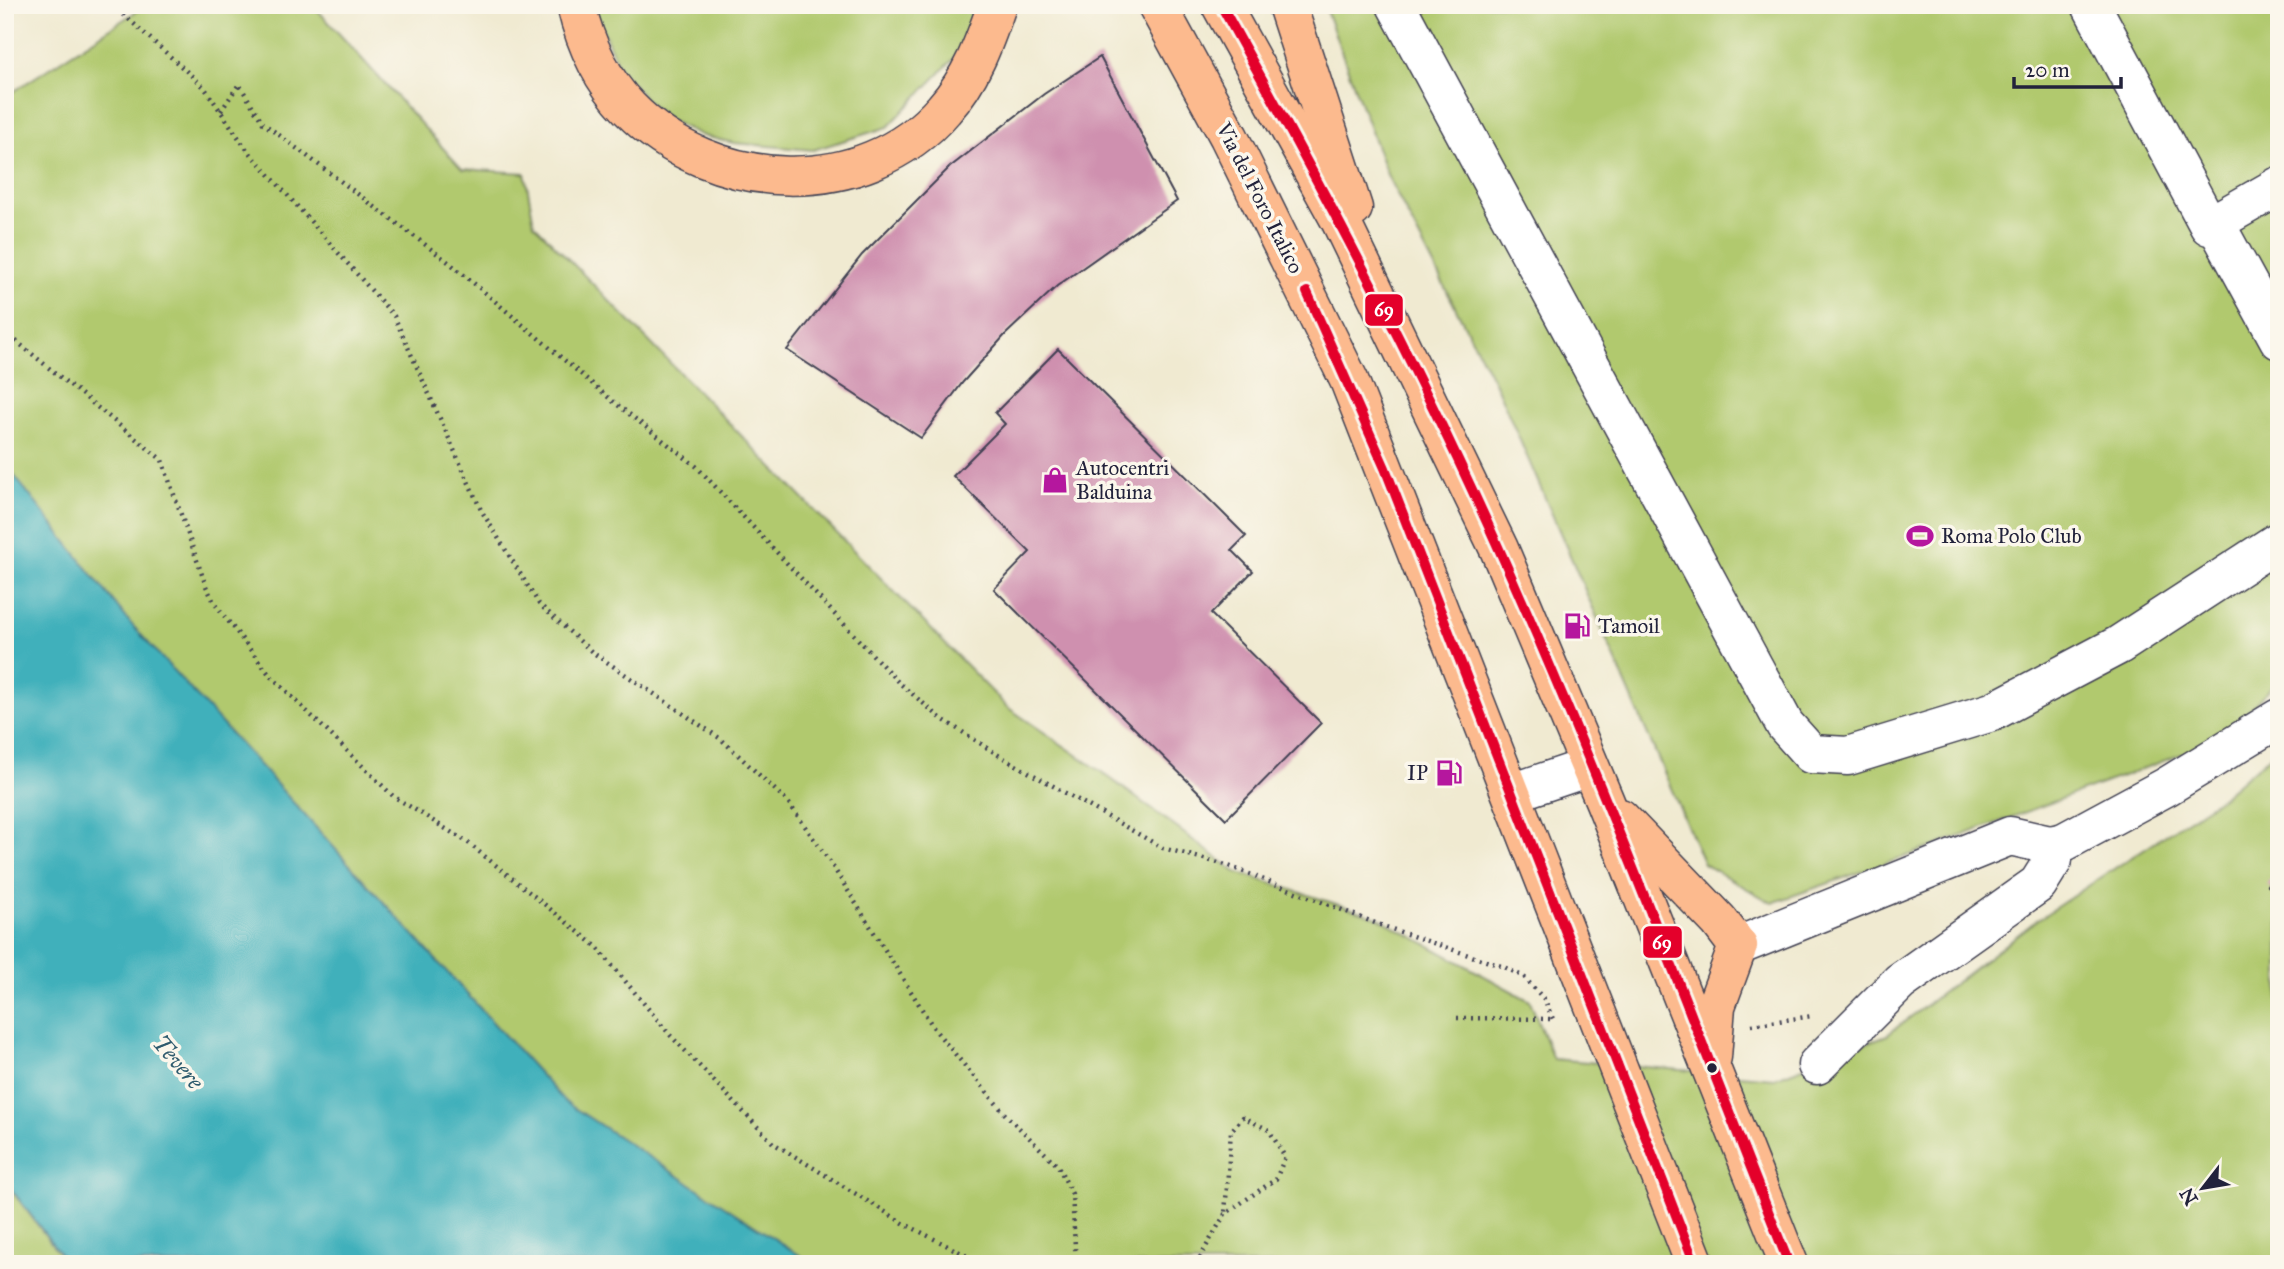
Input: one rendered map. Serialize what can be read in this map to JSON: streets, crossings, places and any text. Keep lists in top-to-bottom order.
{
  "streets": {
    "highway": ["Via del Foro Italico"]
  },
  "water": ["Tevere"],
  "places": {
    "shop": ["Autocentri Balduina"],
    "sports": ["Roma Polo Club"],
    "fuel station": ["Tamoil", "IP"]
  },
  "lines": ["transit line 69"],
  "scale_bar": "20 m",
  "north": "bottom left"
}
